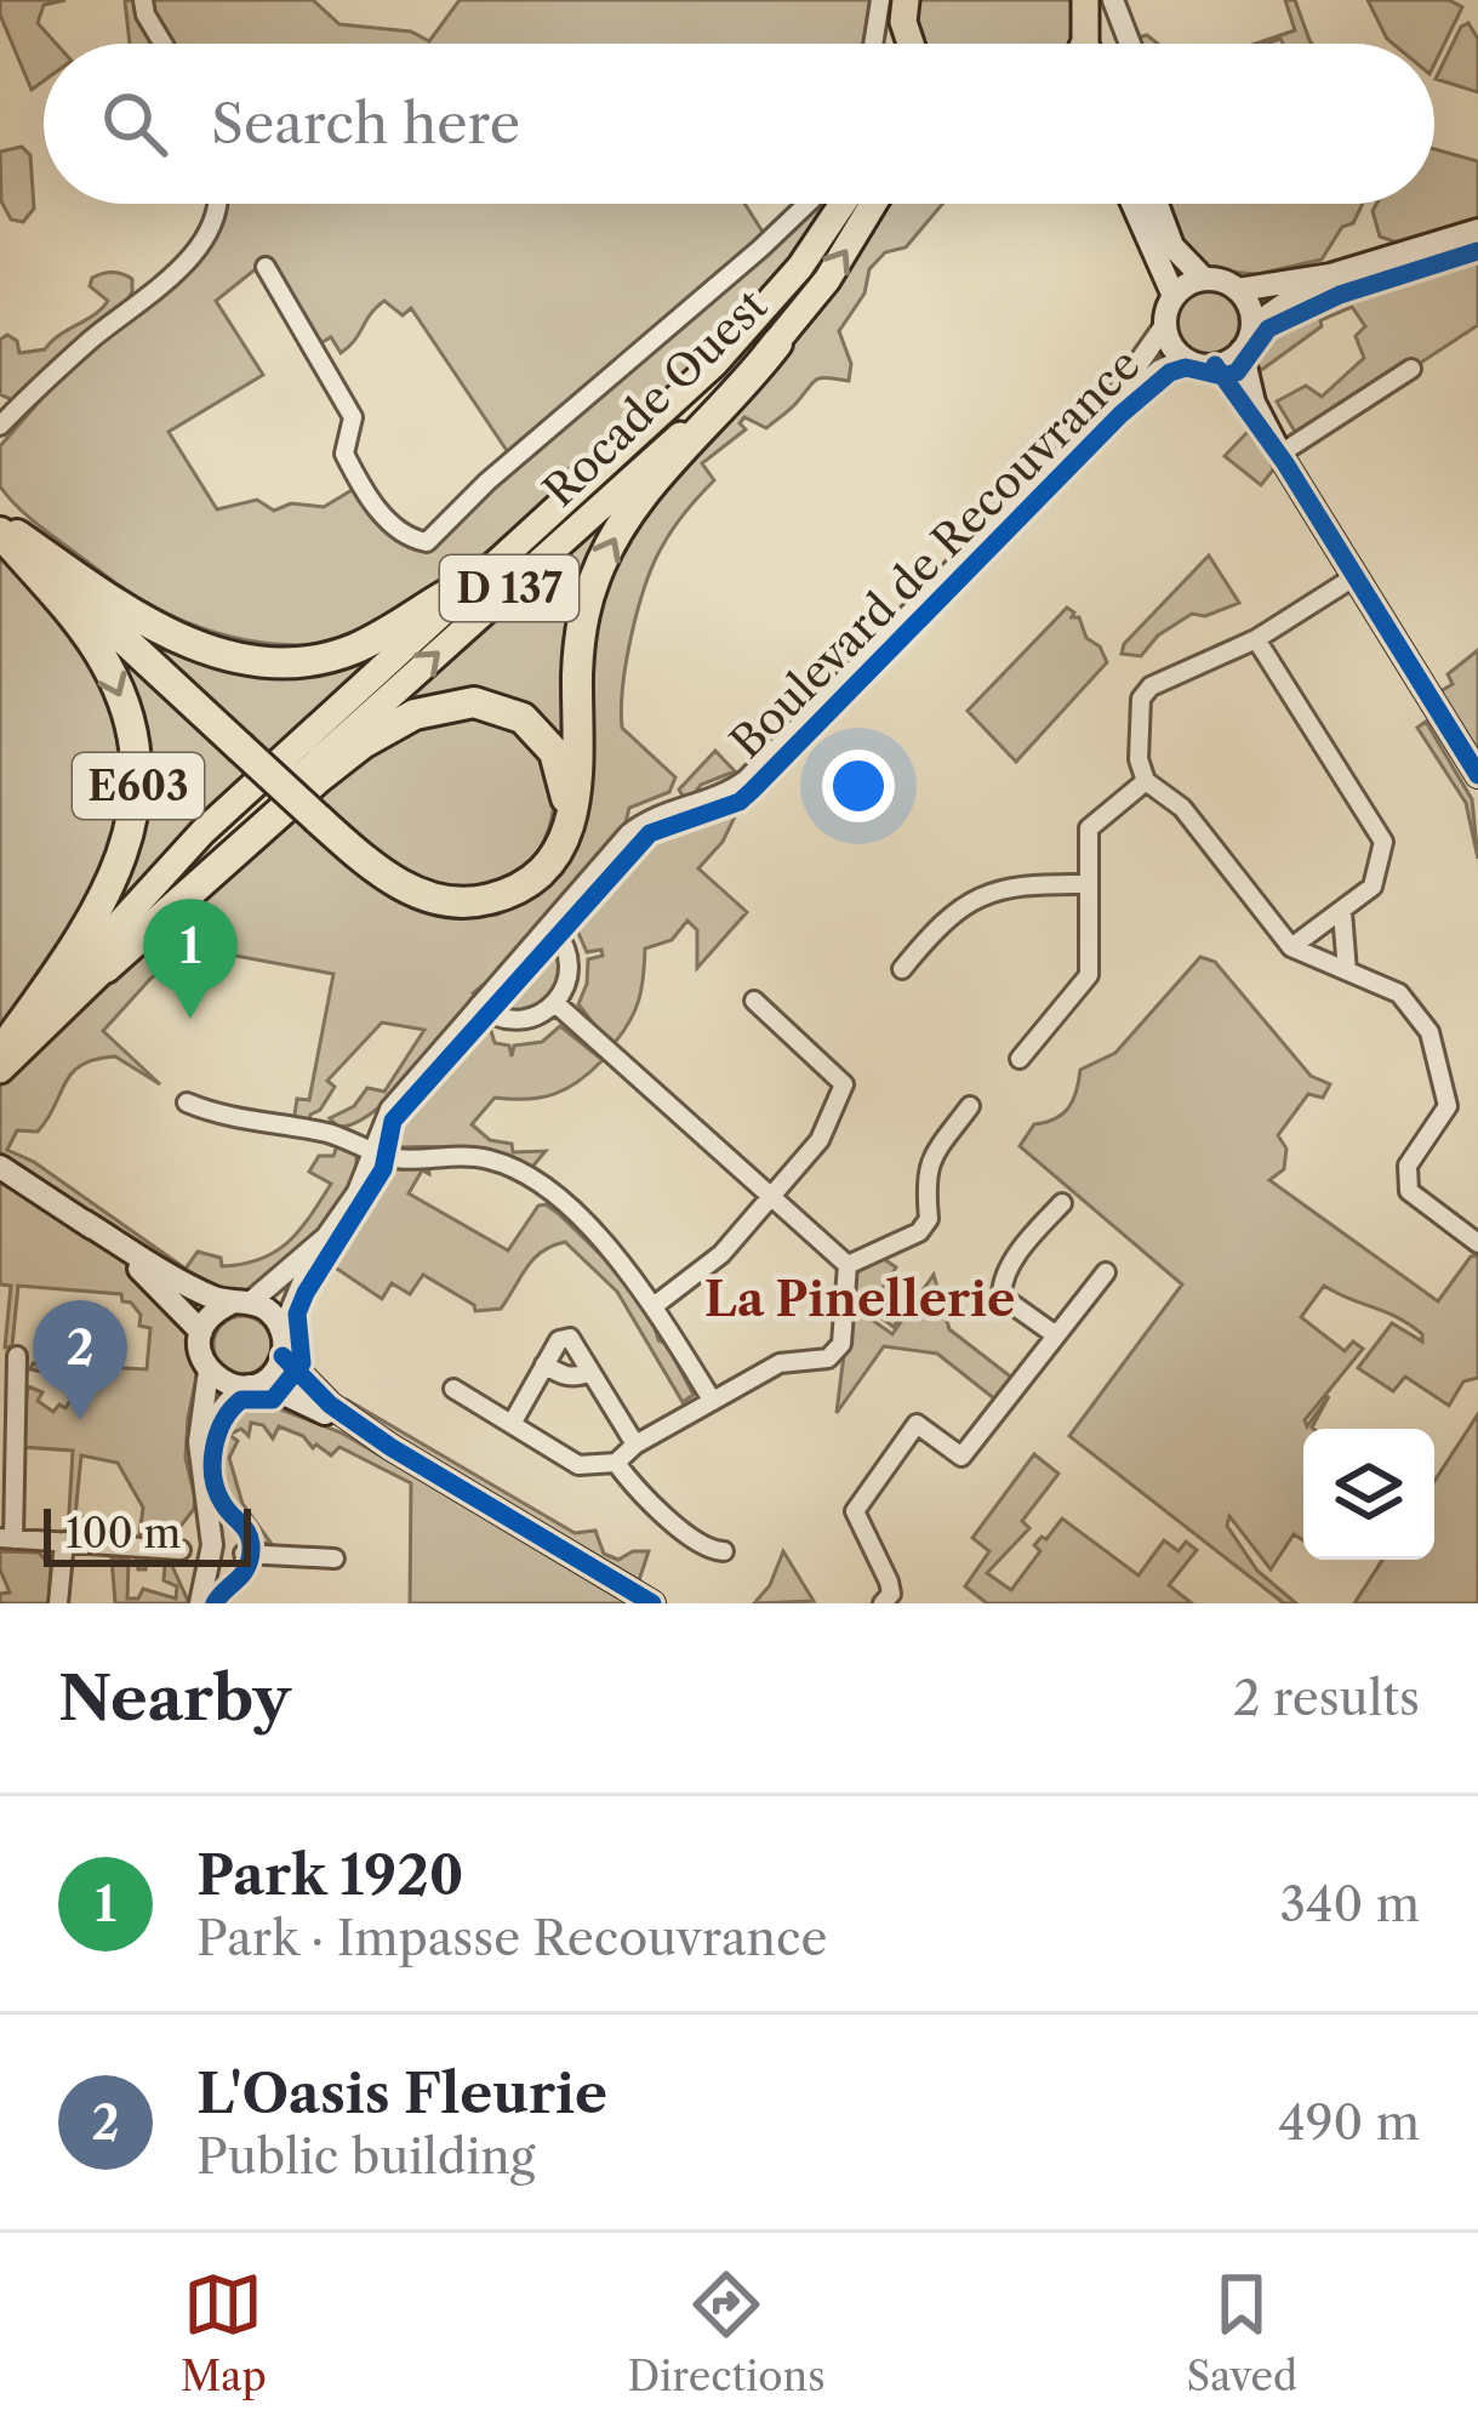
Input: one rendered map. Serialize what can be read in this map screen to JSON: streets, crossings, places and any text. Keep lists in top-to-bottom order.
{
  "streets": {
    "highway": ["D 137", "E603"],
    "main road": ["Rocade Ouest"],
    "street": ["Boulevard de Recouvrance"]
  },
  "crossings": [
    ["Rocade Ouest", "D 137"],
    ["Rocade Ouest", "E603"]
  ],
  "districts": ["La Pinellerie"],
  "scale_bar": "100 m",
  "page": {
    "search": "Search here",
    "pins": ["1", "2"],
    "scale": "100 m",
    "heading": ["Nearby", "2 results"],
    "list": [
      {
        "mark": "1",
        "name": "Park 1920",
        "note": "Park · Impasse Recouvrance",
        "value": "340 m"
      },
      {
        "mark": "2",
        "name": "L'Oasis Fleurie",
        "note": "Public building",
        "value": "490 m"
      }
    ],
    "nav": ["Map", "Directions", "Saved"]
  }
}
